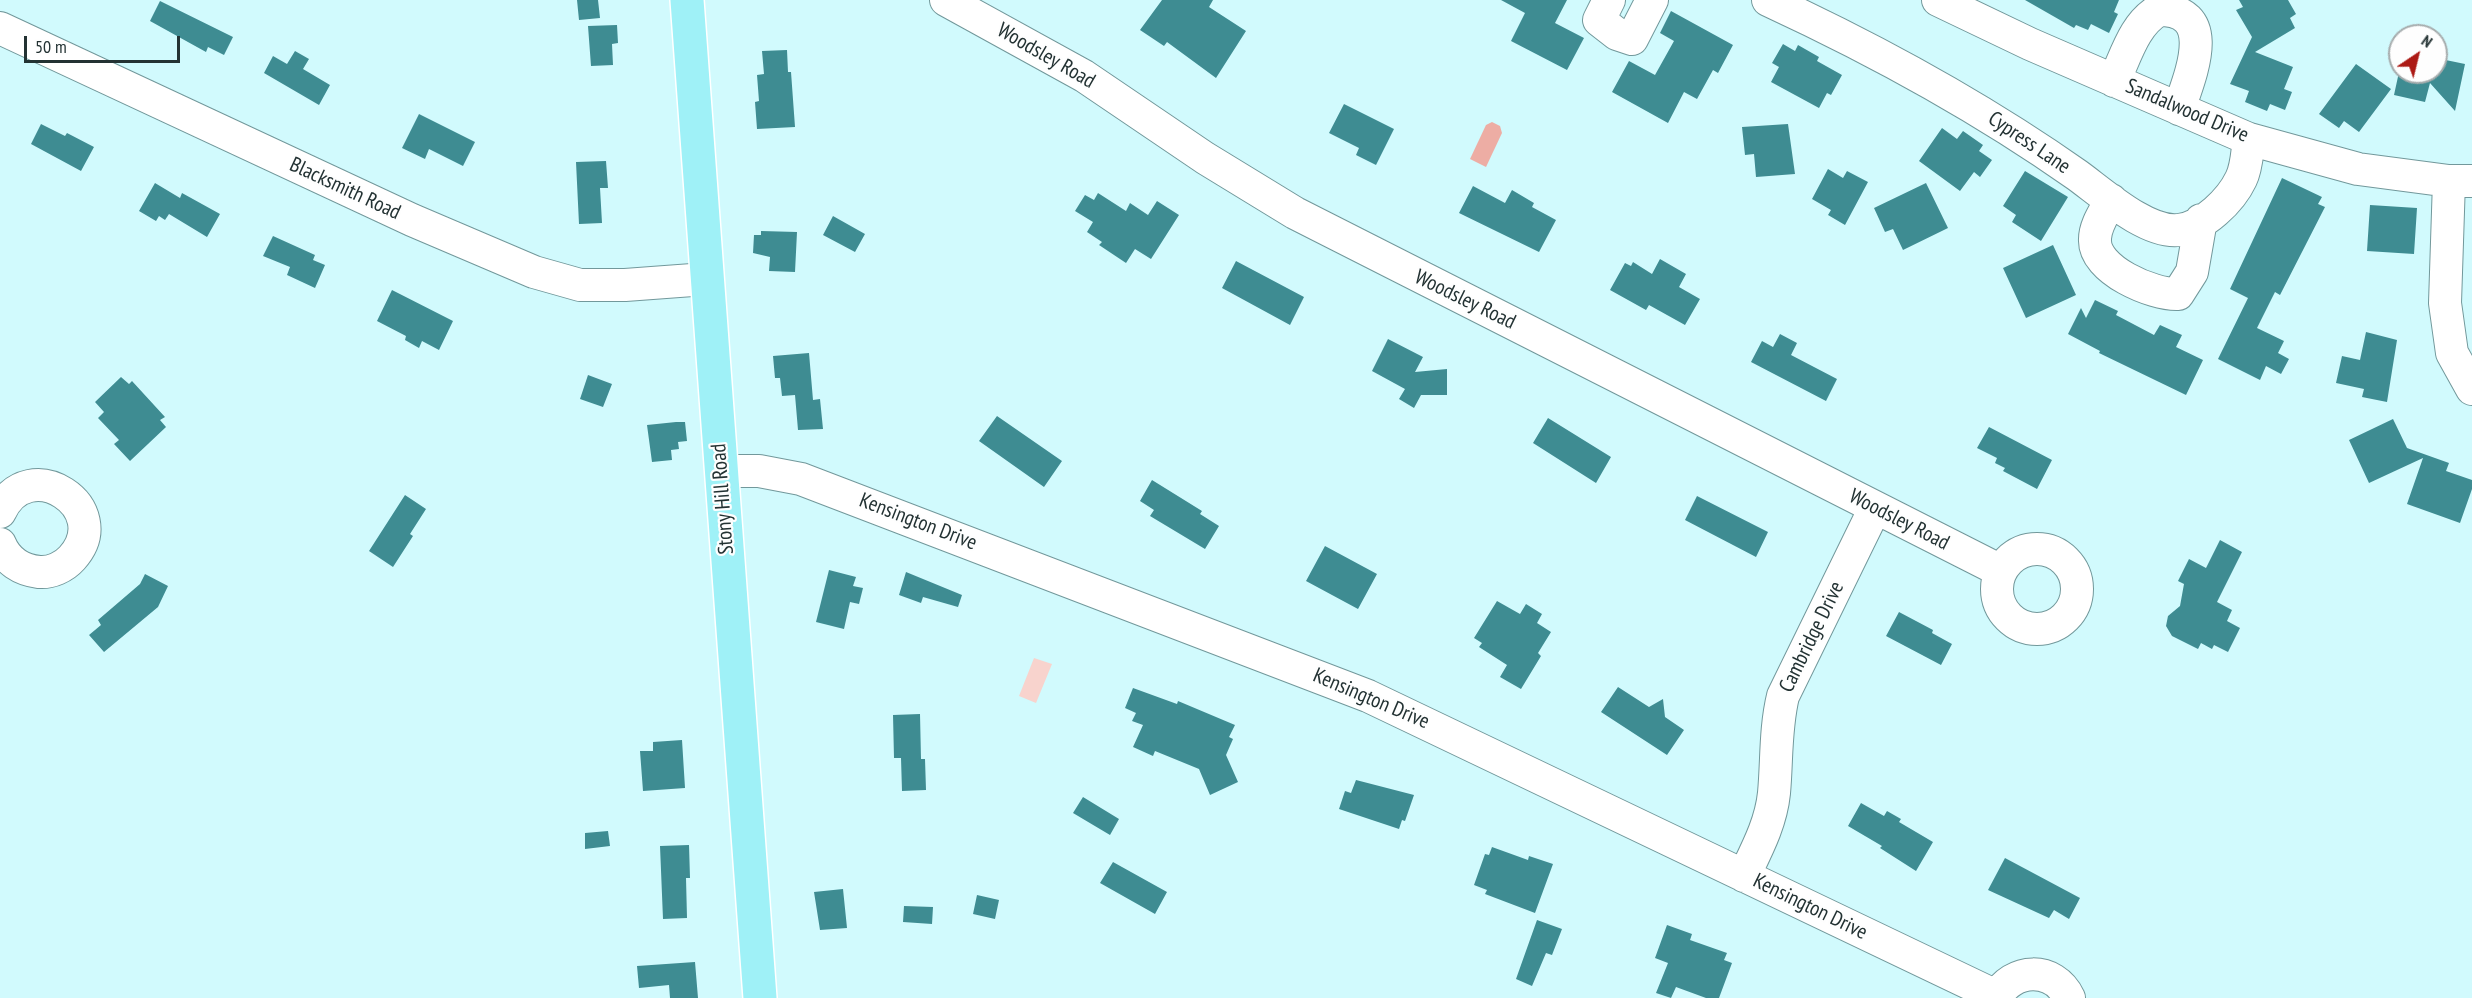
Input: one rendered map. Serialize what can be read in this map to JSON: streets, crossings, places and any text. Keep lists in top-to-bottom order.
{
  "streets": {
    "main road": ["Stony Hill Road"],
    "street": [
      "Woodsley Road",
      "Sandalwood Drive",
      "Cypress Lane",
      "Blacksmith Road",
      "Kensington Drive",
      "Cambridge Drive"
    ]
  },
  "crossings": [
    ["Woodsley Road", "Cambridge Drive"],
    ["Sandalwood Drive", "Cypress Lane"],
    ["Blacksmith Road", "Stony Hill Road"],
    ["Stony Hill Road", "Kensington Drive"],
    ["Kensington Drive", "Cambridge Drive"]
  ],
  "scale_bar": "50 m",
  "north": "top right"
}
